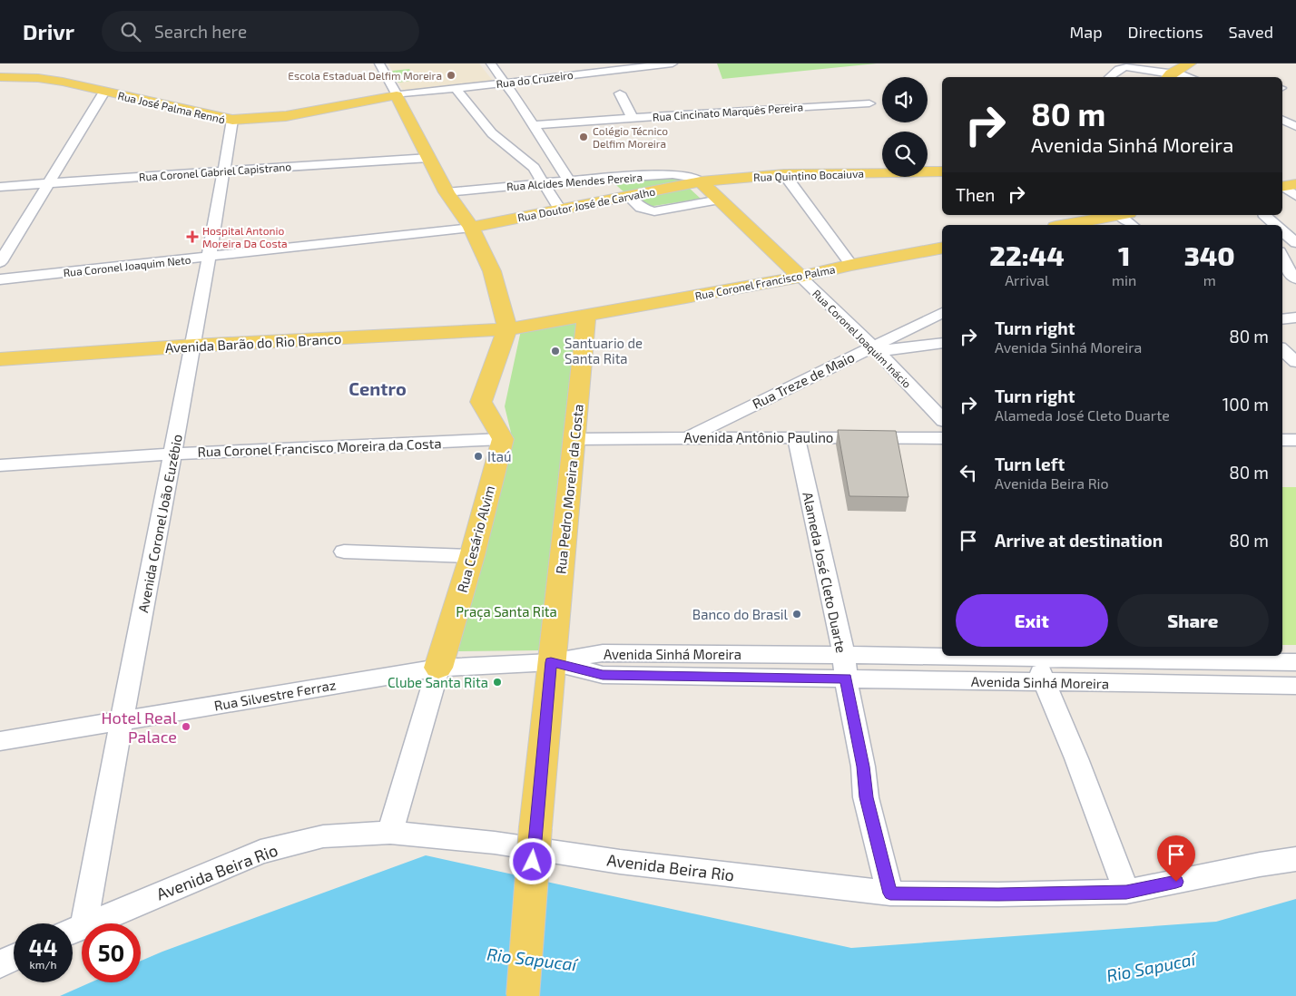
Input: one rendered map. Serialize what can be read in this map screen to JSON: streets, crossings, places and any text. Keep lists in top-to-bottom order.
{
  "streets": {
    "main road": [
      "Rua José Palma Rennó",
      "Rua Quintino Bocaiuva",
      "Rua Doutor José de Carvalho",
      "Rua Coronel Francisco Palma",
      "Rua Coronel Joaquim Inácio",
      "Avenida Barão do Rio Branco",
      "Rua Pedro Moreira da Costa",
      "Rua Cesário Alvim"
    ],
    "street": [
      "Rua do Cruzeiro",
      "Rua Cincinato Marquês Pereira",
      "Rua Coronel Gabriel Capistrano",
      "Rua Alcides Mendes Pereira",
      "Rua Coronel Joaquim Neto",
      "Rua Treze de Maio",
      "Avenida Antônio Paulino",
      "Rua Coronel Francisco Moreira da Costa",
      "Avenida Coronel João Euzébio",
      "Alameda José Cleto Duarte",
      "Avenida Sinhá Moreira",
      "Rua Silvestre Ferraz",
      "Avenida Beira Rio"
    ]
  },
  "crossings": [
    ["Rua do Cruzeiro", "Rua José Palma Rennó"],
    ["Rua José Palma Rennó", "Avenida Coronel João Euzébio"],
    ["Rua Coronel Gabriel Capistrano", "Avenida Coronel João Euzébio"],
    ["Rua Quintino Bocaiuva", "Rua Alcides Mendes Pereira"],
    ["Rua Quintino Bocaiuva", "Rua Doutor José de Carvalho"],
    ["Rua Quintino Bocaiuva", "Rua Coronel Joaquim Inácio"],
    ["Rua Alcides Mendes Pereira", "Rua Doutor José de Carvalho"],
    ["Rua Alcides Mendes Pereira", "Rua Coronel Joaquim Inácio"],
    ["Rua Doutor José de Carvalho", "Rua Coronel Joaquim Neto"],
    ["Rua Doutor José de Carvalho", "Rua Coronel Joaquim Inácio"],
    ["Rua Coronel Joaquim Neto", "Avenida Coronel João Euzébio"],
    ["Rua Coronel Francisco Palma", "Rua Coronel Joaquim Inácio"],
    ["Rua Coronel Francisco Palma", "Rua Pedro Moreira da Costa"],
    ["Rua Coronel Joaquim Inácio", "Rua Treze de Maio"],
    ["Avenida Barão do Rio Branco", "Avenida Coronel João Euzébio"],
    ["Rua Treze de Maio", "Avenida Antônio Paulino"],
    ["Avenida Antônio Paulino", "Rua Pedro Moreira da Costa"],
    ["Avenida Antônio Paulino", "Alameda José Cleto Duarte"],
    ["Rua Coronel Francisco Moreira da Costa", "Avenida Coronel João Euzébio"],
    ["Rua Coronel Francisco Moreira da Costa", "Rua Cesário Alvim"],
    ["Rua Pedro Moreira da Costa", "Avenida Sinhá Moreira"],
    ["Rua Pedro Moreira da Costa", "Rua Silvestre Ferraz"],
    ["Avenida Coronel João Euzébio", "Rua Silvestre Ferraz"],
    ["Avenida Coronel João Euzébio", "Avenida Beira Rio"],
    ["Rua Cesário Alvim", "Rua Silvestre Ferraz"],
    ["Rua Cesário Alvim", "Avenida Beira Rio"],
    ["Alameda José Cleto Duarte", "Avenida Sinhá Moreira"],
    ["Alameda José Cleto Duarte", "Avenida Beira Rio"],
    ["Avenida Sinhá Moreira", "Rua Silvestre Ferraz"]
  ],
  "districts": ["Centro"],
  "water": ["Rio Sapucaí"],
  "parks": ["Praça Santa Rita"],
  "places": {
    "other": [
      "Escola Estadual Delfim Moreira",
      "Colégio Técnico Delfim Moreira",
      "Santuario de Santa Rita",
      "Itaú",
      "Banco do Brasil",
      "Clube Santa Rita",
      "Hotel Real Palace"
    ],
    "health": ["Hospital Antonio Moreira Da Costa"]
  },
  "page": {
    "header": "Drivr",
    "search": "Search here",
    "nav": ["Map", "Directions", "Saved"],
    "turn": ["80 m", "Avenida Sinhá Moreira"],
    "then": "Then",
    "eta": [
      "22:44",
      "Arrival",
      "1",
      "min",
      "340",
      "m"
    ],
    "list": [
      {
        "name": "Turn right",
        "note": "Avenida Sinhá Moreira",
        "value": "80 m"
      },
      {
        "name": "Turn right",
        "note": "Alameda José Cleto Duarte",
        "value": "100 m"
      },
      {
        "name": "Turn left",
        "note": "Avenida Beira Rio",
        "value": "80 m"
      },
      {
        "name": "Arrive at destination",
        "value": "80 m"
      }
    ],
    "buttons": ["Exit", "Share"],
    "speed": "44 km/h",
    "limit": "50"
  }
}
